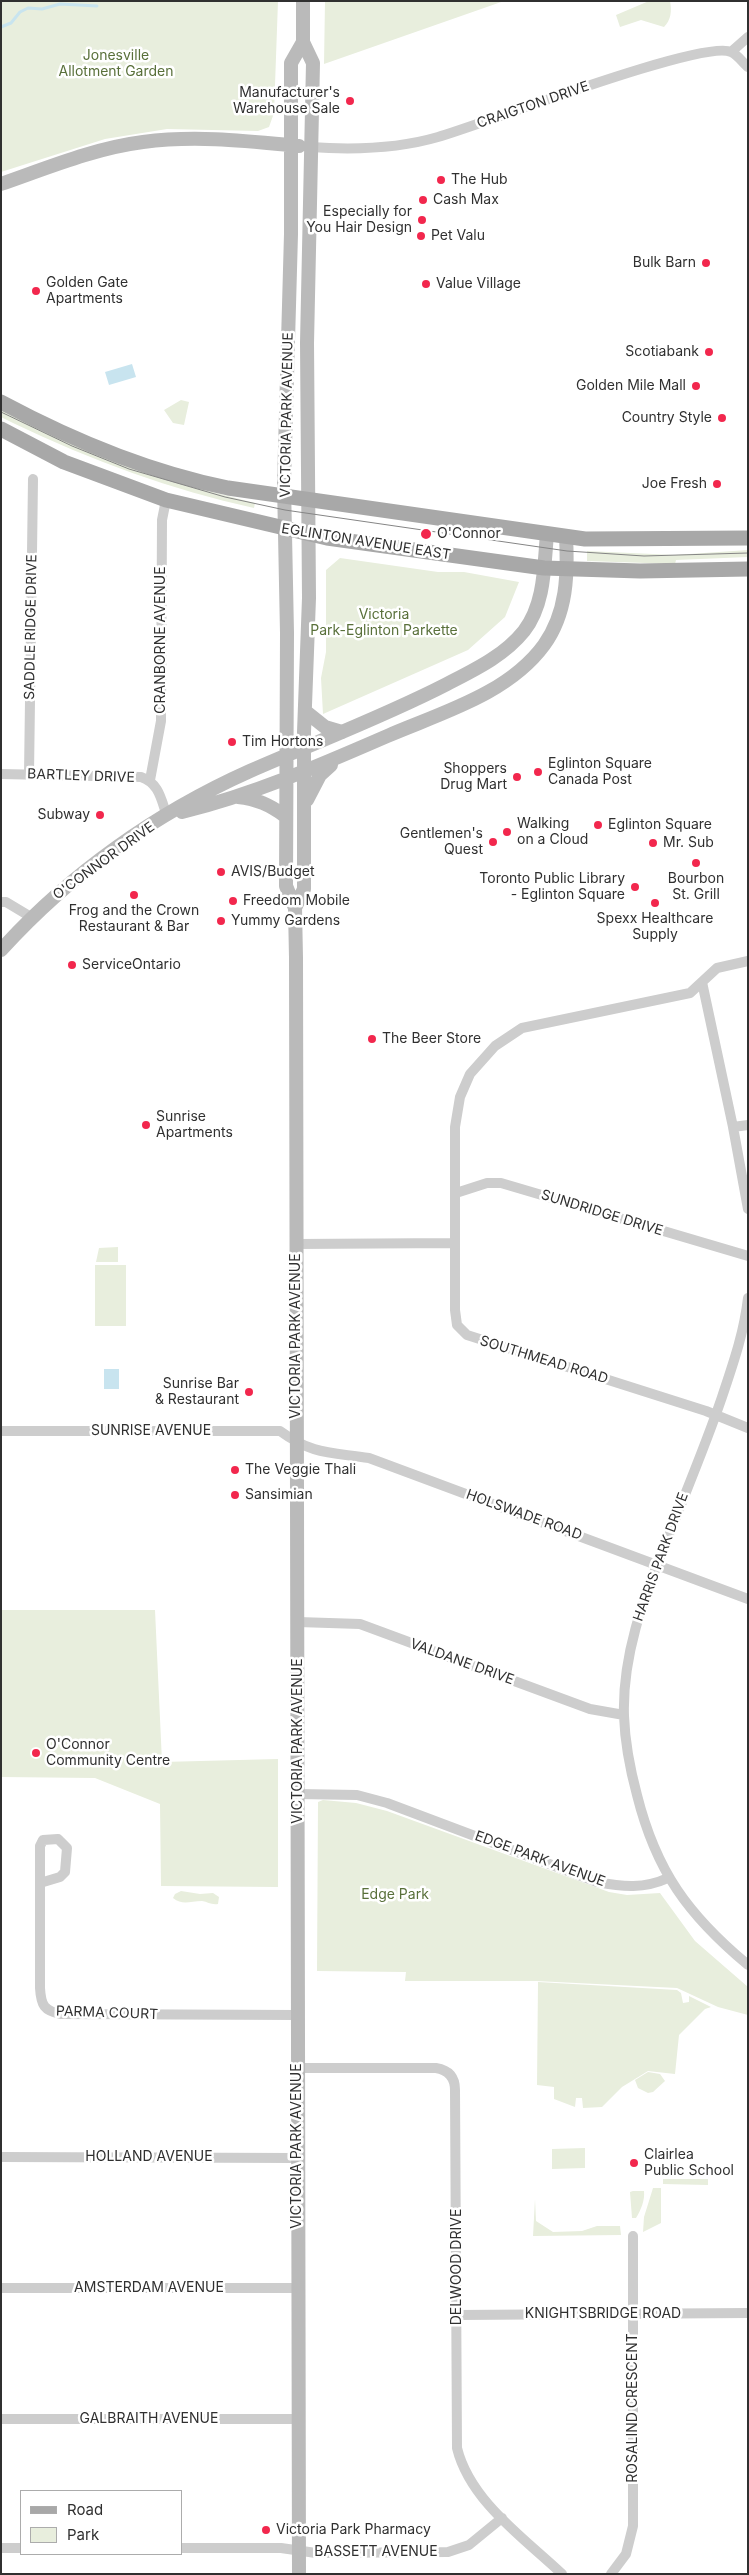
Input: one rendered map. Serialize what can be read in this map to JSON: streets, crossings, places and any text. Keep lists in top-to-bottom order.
{
  "streets": {
    "main road": ["VICTORIA PARK AVENUE", "EGLINTON AVENUE EAST", "O'CONNOR DRIVE"],
    "street": [
      "CRAIGTON DRIVE",
      "SADDLE RIDGE DRIVE",
      "CRANBORNE AVENUE",
      "BARTLEY DRIVE",
      "SUNDRIDGE DRIVE",
      "SOUTHMEAD ROAD",
      "SUNRISE AVENUE",
      "HOLSWADE ROAD",
      "HARRIS PARK DRIVE",
      "VALDANE DRIVE",
      "EDGE PARK AVENUE",
      "PARMA COURT",
      "HOLLAND AVENUE",
      "DELWOOD DRIVE",
      "AMSTERDAM AVENUE",
      "KNIGHTSBRIDGE ROAD",
      "ROSALIND CRESCENT",
      "GALBRAITH AVENUE",
      "BASSETT AVENUE"
    ]
  },
  "crossings": [
    ["CRAIGTON DRIVE", "VICTORIA PARK AVENUE"],
    ["VICTORIA PARK AVENUE", "EGLINTON AVENUE EAST"],
    ["VICTORIA PARK AVENUE", "O'CONNOR DRIVE"],
    ["VICTORIA PARK AVENUE", "SUNRISE AVENUE"],
    ["VICTORIA PARK AVENUE", "HOLSWADE ROAD"],
    ["VICTORIA PARK AVENUE", "VALDANE DRIVE"],
    ["VICTORIA PARK AVENUE", "EDGE PARK AVENUE"],
    ["VICTORIA PARK AVENUE", "PARMA COURT"],
    ["VICTORIA PARK AVENUE", "HOLLAND AVENUE"],
    ["VICTORIA PARK AVENUE", "DELWOOD DRIVE"],
    ["VICTORIA PARK AVENUE", "AMSTERDAM AVENUE"],
    ["VICTORIA PARK AVENUE", "GALBRAITH AVENUE"],
    ["VICTORIA PARK AVENUE", "BASSETT AVENUE"],
    ["EGLINTON AVENUE EAST", "CRANBORNE AVENUE"],
    ["SADDLE RIDGE DRIVE", "BARTLEY DRIVE"],
    ["CRANBORNE AVENUE", "BARTLEY DRIVE"],
    ["BARTLEY DRIVE", "O'CONNOR DRIVE"],
    ["SUNDRIDGE DRIVE", "SOUTHMEAD ROAD"],
    ["SOUTHMEAD ROAD", "HARRIS PARK DRIVE"],
    ["SUNRISE AVENUE", "HOLSWADE ROAD"],
    ["HOLSWADE ROAD", "HARRIS PARK DRIVE"],
    ["HARRIS PARK DRIVE", "VALDANE DRIVE"],
    ["HARRIS PARK DRIVE", "EDGE PARK AVENUE"],
    ["DELWOOD DRIVE", "KNIGHTSBRIDGE ROAD"],
    ["DELWOOD DRIVE", "BASSETT AVENUE"],
    ["KNIGHTSBRIDGE ROAD", "ROSALIND CRESCENT"]
  ],
  "parks": ["Jonesville Allotment Garden", "Victoria Park-Eglinton Parkette", "Edge Park"],
  "places": [
    "Manufacturer's Warehouse Sale",
    "The Hub",
    "Cash Max",
    "Especially for You Hair Design",
    "Pet Valu",
    "Bulk Barn",
    "Value Village",
    "Golden Gate Apartments",
    "Scotiabank",
    "Golden Mile Mall",
    "Country Style",
    "Joe Fresh",
    "O'Connor",
    "Tim Hortons",
    "Eglinton Square Canada Post",
    "Shoppers Drug Mart",
    "Subway",
    "Eglinton Square",
    "Walking on a Cloud",
    "Gentlemen's Quest",
    "Mr. Sub",
    "Bourbon St. Grill",
    "AVIS/Budget",
    "Toronto Public Library - Eglinton Square",
    "Frog and the Crown Restaurant & Bar",
    "Freedom Mobile",
    "Spexx Healthcare Supply",
    "Yummy Gardens",
    "ServiceOntario",
    "The Beer Store",
    "Sunrise Apartments",
    "Sunrise Bar & Restaurant",
    "The Veggie Thali",
    "Sansimian",
    "O'Connor Community Centre",
    "Clairlea Public School",
    "Victoria Park Pharmacy"
  ],
  "legend": ["Road", "Park"]
}
